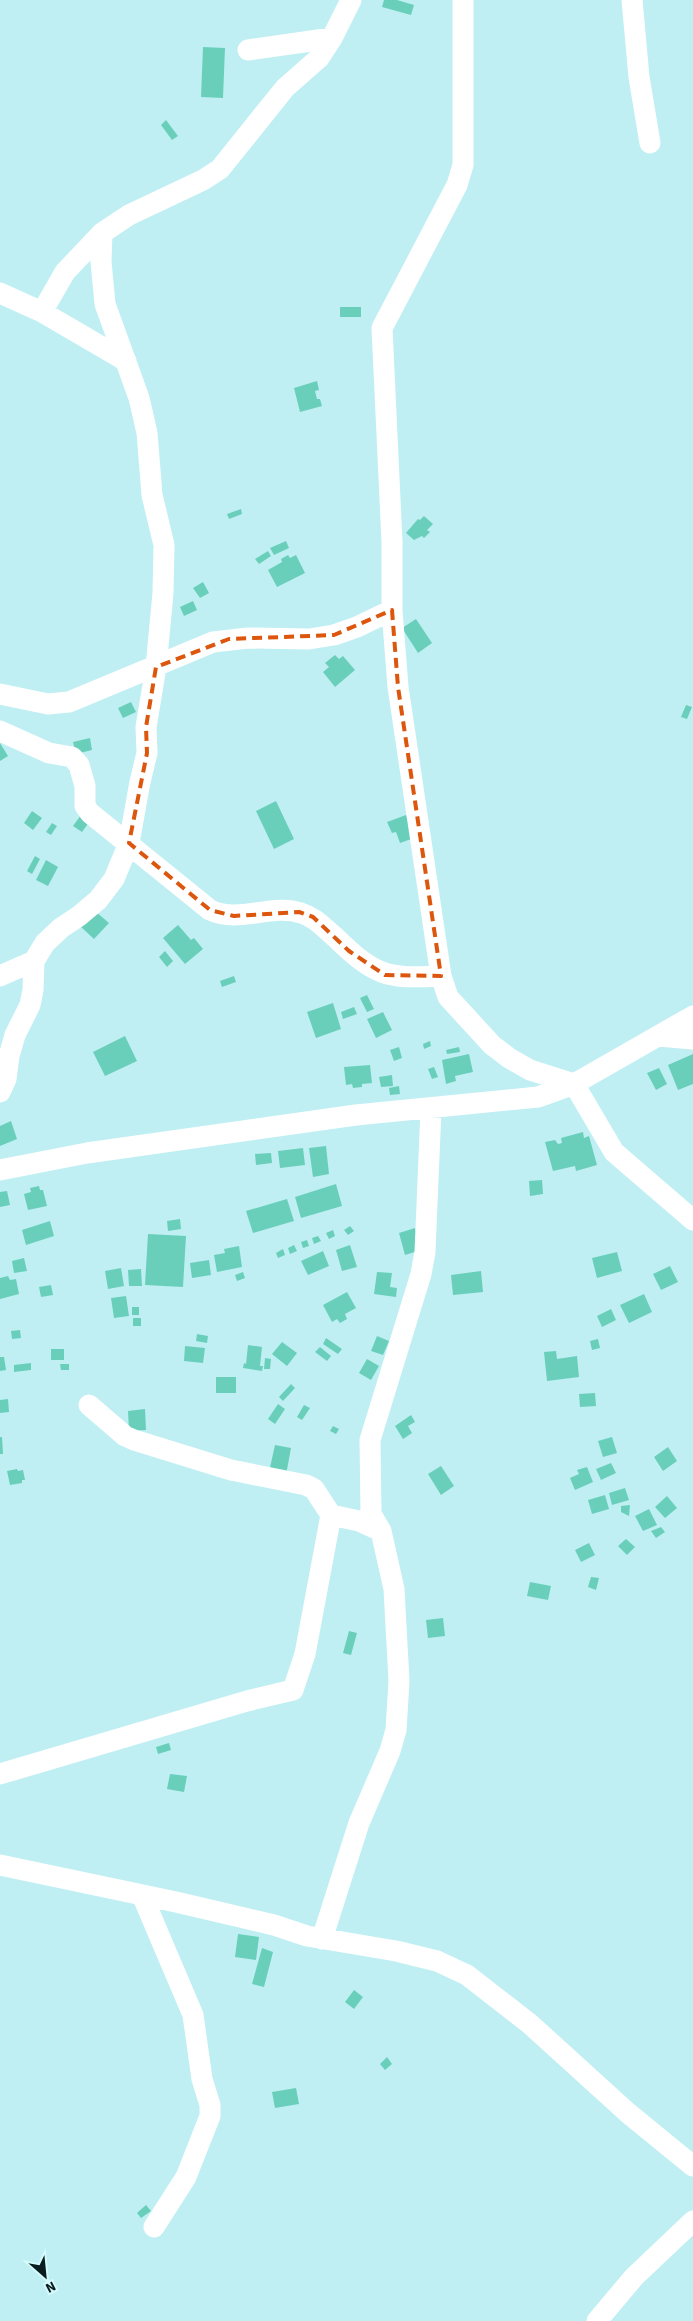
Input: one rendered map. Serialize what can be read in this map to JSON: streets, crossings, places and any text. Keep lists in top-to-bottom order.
{
  "north": "bottom right"
}
